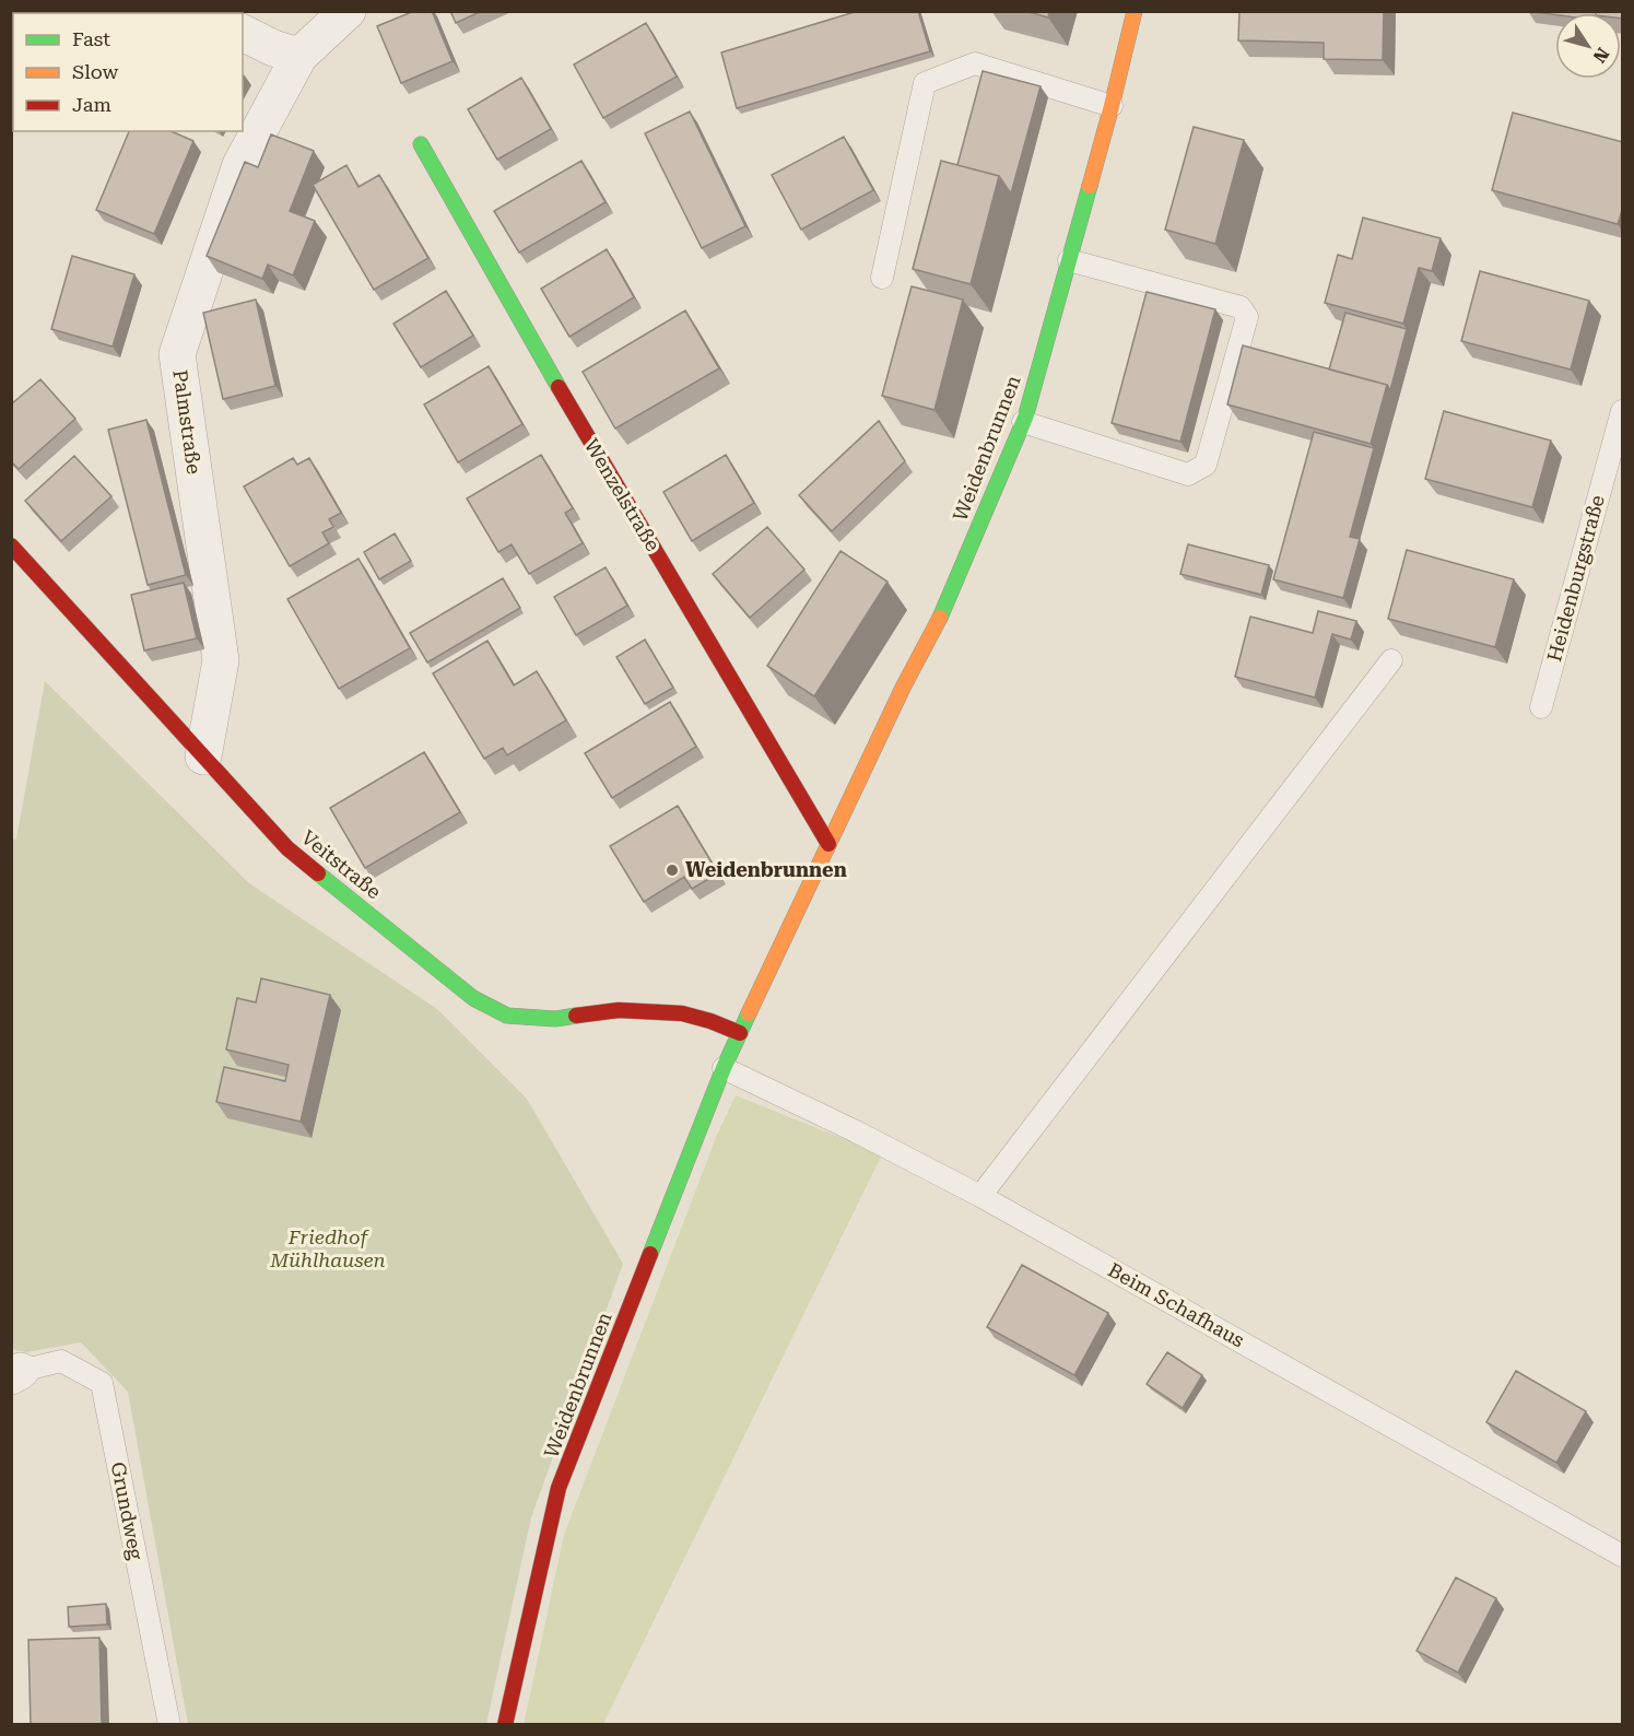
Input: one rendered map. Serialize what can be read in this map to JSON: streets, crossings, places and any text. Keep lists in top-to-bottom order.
{
  "streets": {
    "street": [
      "Palmstraße",
      "Weidenbrunnen",
      "Wenzelstraße",
      "Veitstraße"
    ],
    "lane": ["Heidenburgstraße", "Beim Schafhaus", "Grundweg"]
  },
  "crossings": [
    ["Palmstraße", "Veitstraße"],
    ["Weidenbrunnen", "Wenzelstraße"],
    ["Weidenbrunnen", "Veitstraße"],
    ["Weidenbrunnen", "Beim Schafhaus"]
  ],
  "parks": ["Friedhof Mühlhausen"],
  "places": ["Weidenbrunnen"],
  "legend": ["Fast", "Slow", "Jam"],
  "north": "bottom right"
}
